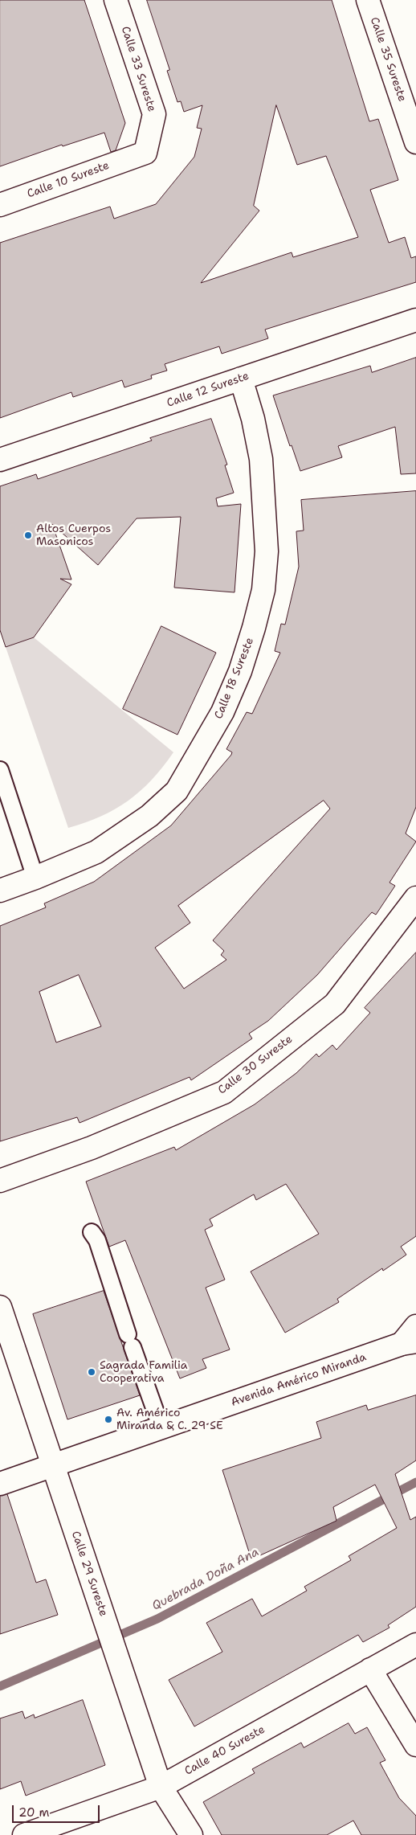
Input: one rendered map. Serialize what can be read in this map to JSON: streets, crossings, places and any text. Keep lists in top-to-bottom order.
{
  "streets": {
    "street": [
      "Calle 35 Sureste",
      "Calle 33 Sureste",
      "Calle 10 Sureste",
      "Calle 12 Sureste",
      "Calle 18 Sureste",
      "Calle 30 Sureste",
      "Avenida Américo Miranda",
      "Calle 29 Sureste",
      "Calle 40 Sureste"
    ]
  },
  "crossings": [
    ["Calle 33 Sureste", "Calle 10 Sureste"],
    ["Calle 12 Sureste", "Calle 18 Sureste"],
    ["Avenida Américo Miranda", "Calle 29 Sureste"],
    ["Calle 29 Sureste", "Calle 40 Sureste"]
  ],
  "water": ["Quebrada Doña Ana"],
  "places": ["Altos Cuerpos Masonicos", "Sagrada Familia Cooperativa", "Av. Américo Miranda & C. 29 SE"],
  "scale_bar": "20 m"
}
